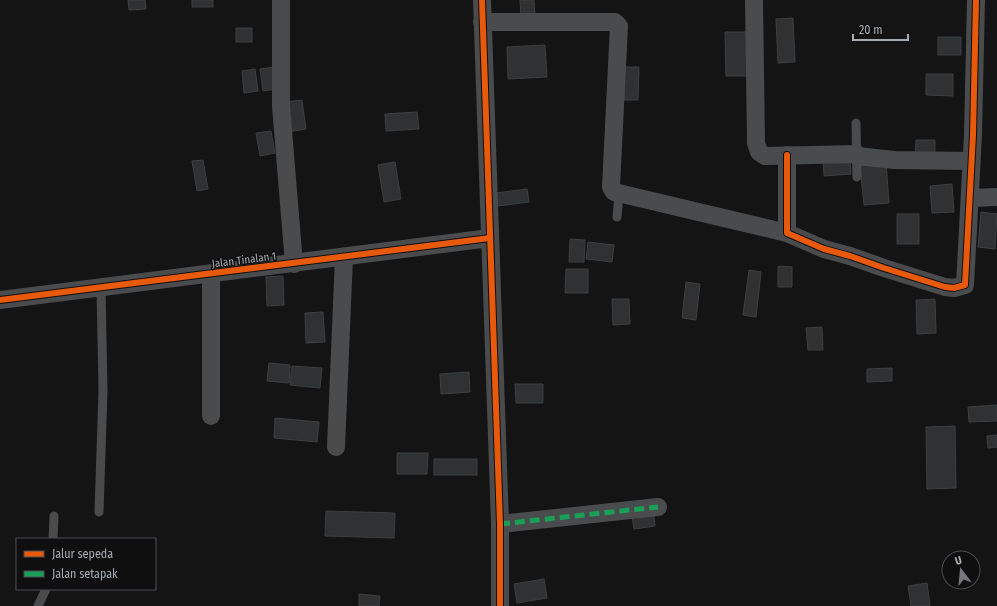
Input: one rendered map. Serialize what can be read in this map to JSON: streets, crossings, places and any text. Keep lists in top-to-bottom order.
{
  "streets": {
    "street": ["Jalan Tinalan 1"]
  },
  "legend": ["Jalur sepeda", "Jalan setapak"],
  "scale_bar": "20 m",
  "north": "top"
}
